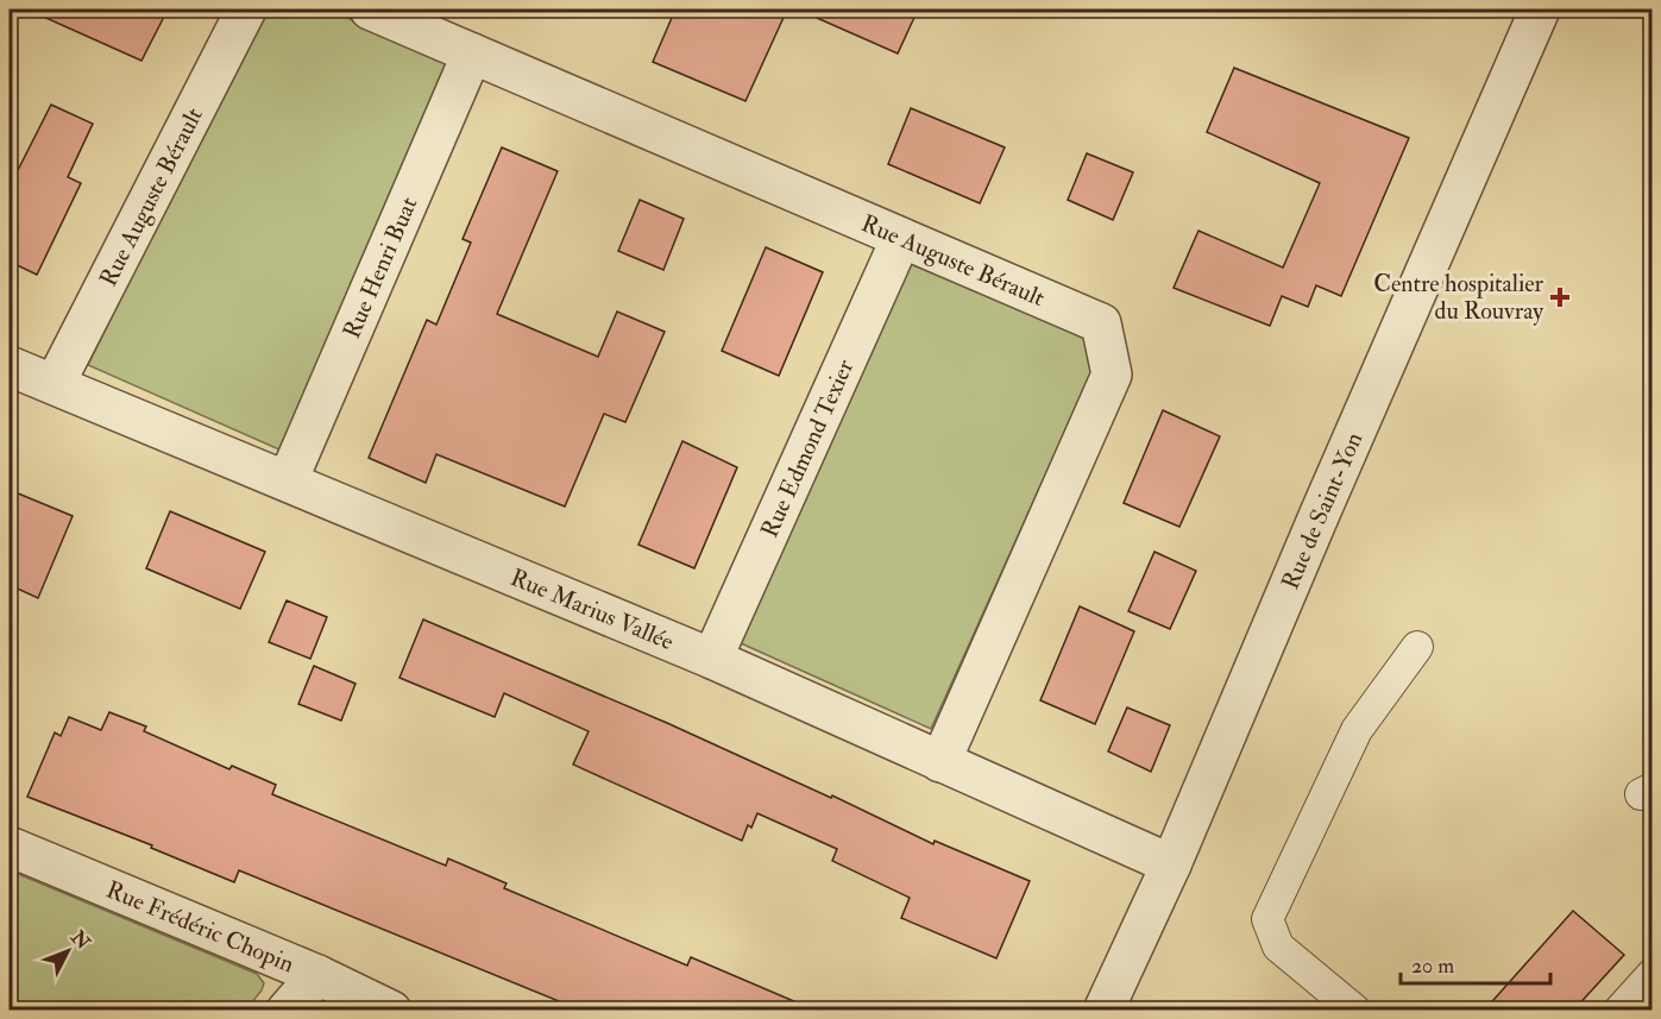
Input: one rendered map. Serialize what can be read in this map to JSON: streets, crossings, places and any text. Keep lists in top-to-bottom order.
{
  "streets": {
    "street": [
      "Rue Auguste Bérault",
      "Rue Henri Buat",
      "Rue Edmond Texier",
      "Rue de Saint-Yon",
      "Rue Marius Vallée",
      "Rue Frédéric Chopin"
    ]
  },
  "crossings": [
    ["Rue Auguste Bérault", "Rue Henri Buat"],
    ["Rue Auguste Bérault", "Rue Edmond Texier"],
    ["Rue Auguste Bérault", "Rue Marius Vallée"],
    ["Rue Henri Buat", "Rue Marius Vallée"],
    ["Rue Edmond Texier", "Rue Marius Vallée"],
    ["Rue de Saint-Yon", "Rue Marius Vallée"]
  ],
  "places": {
    "health": ["Centre hospitalier du Rouvray"]
  },
  "scale_bar": "20 m",
  "north": "top right"
}
